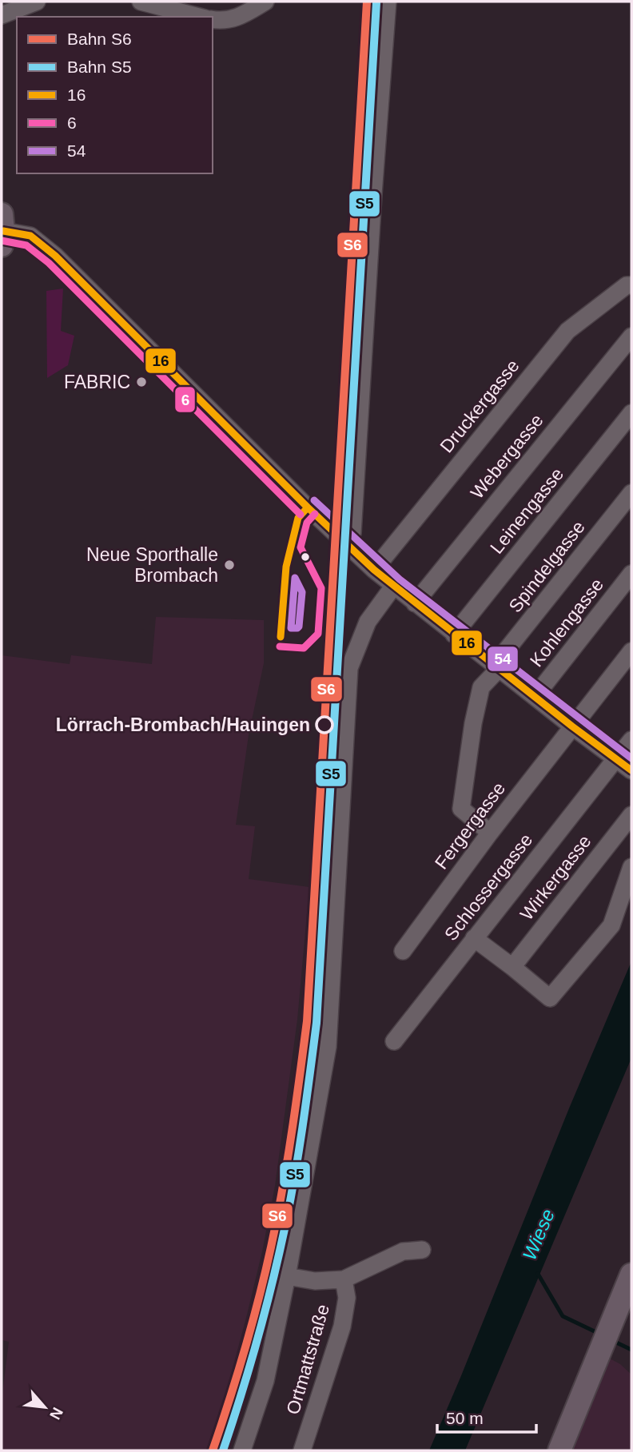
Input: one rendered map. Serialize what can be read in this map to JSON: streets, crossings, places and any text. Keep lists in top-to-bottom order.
{
  "streets": {
    "street": [
      "Druckergasse",
      "Webergasse",
      "Leinengasse",
      "Spindelgasse",
      "Kohlengasse",
      "Fergergasse",
      "Wirkergasse",
      "Schlossergasse",
      "Ortmattstraße"
    ]
  },
  "crossings": [
    ["Spindelgasse", "Fergergasse"]
  ],
  "water": ["Wiese"],
  "places": ["FABRIC", "Neue Sporthalle Brombach", "Lörrach-Brombach/Hauingen"],
  "lines": [
    "rail line S6",
    "rail line S5",
    "transit line 16",
    "transit line 6",
    "transit line 54"
  ],
  "legend": [
    "Bahn S6",
    "Bahn S5",
    "16",
    "6",
    "54"
  ],
  "scale_bar": "50 m",
  "north": "bottom right"
}
